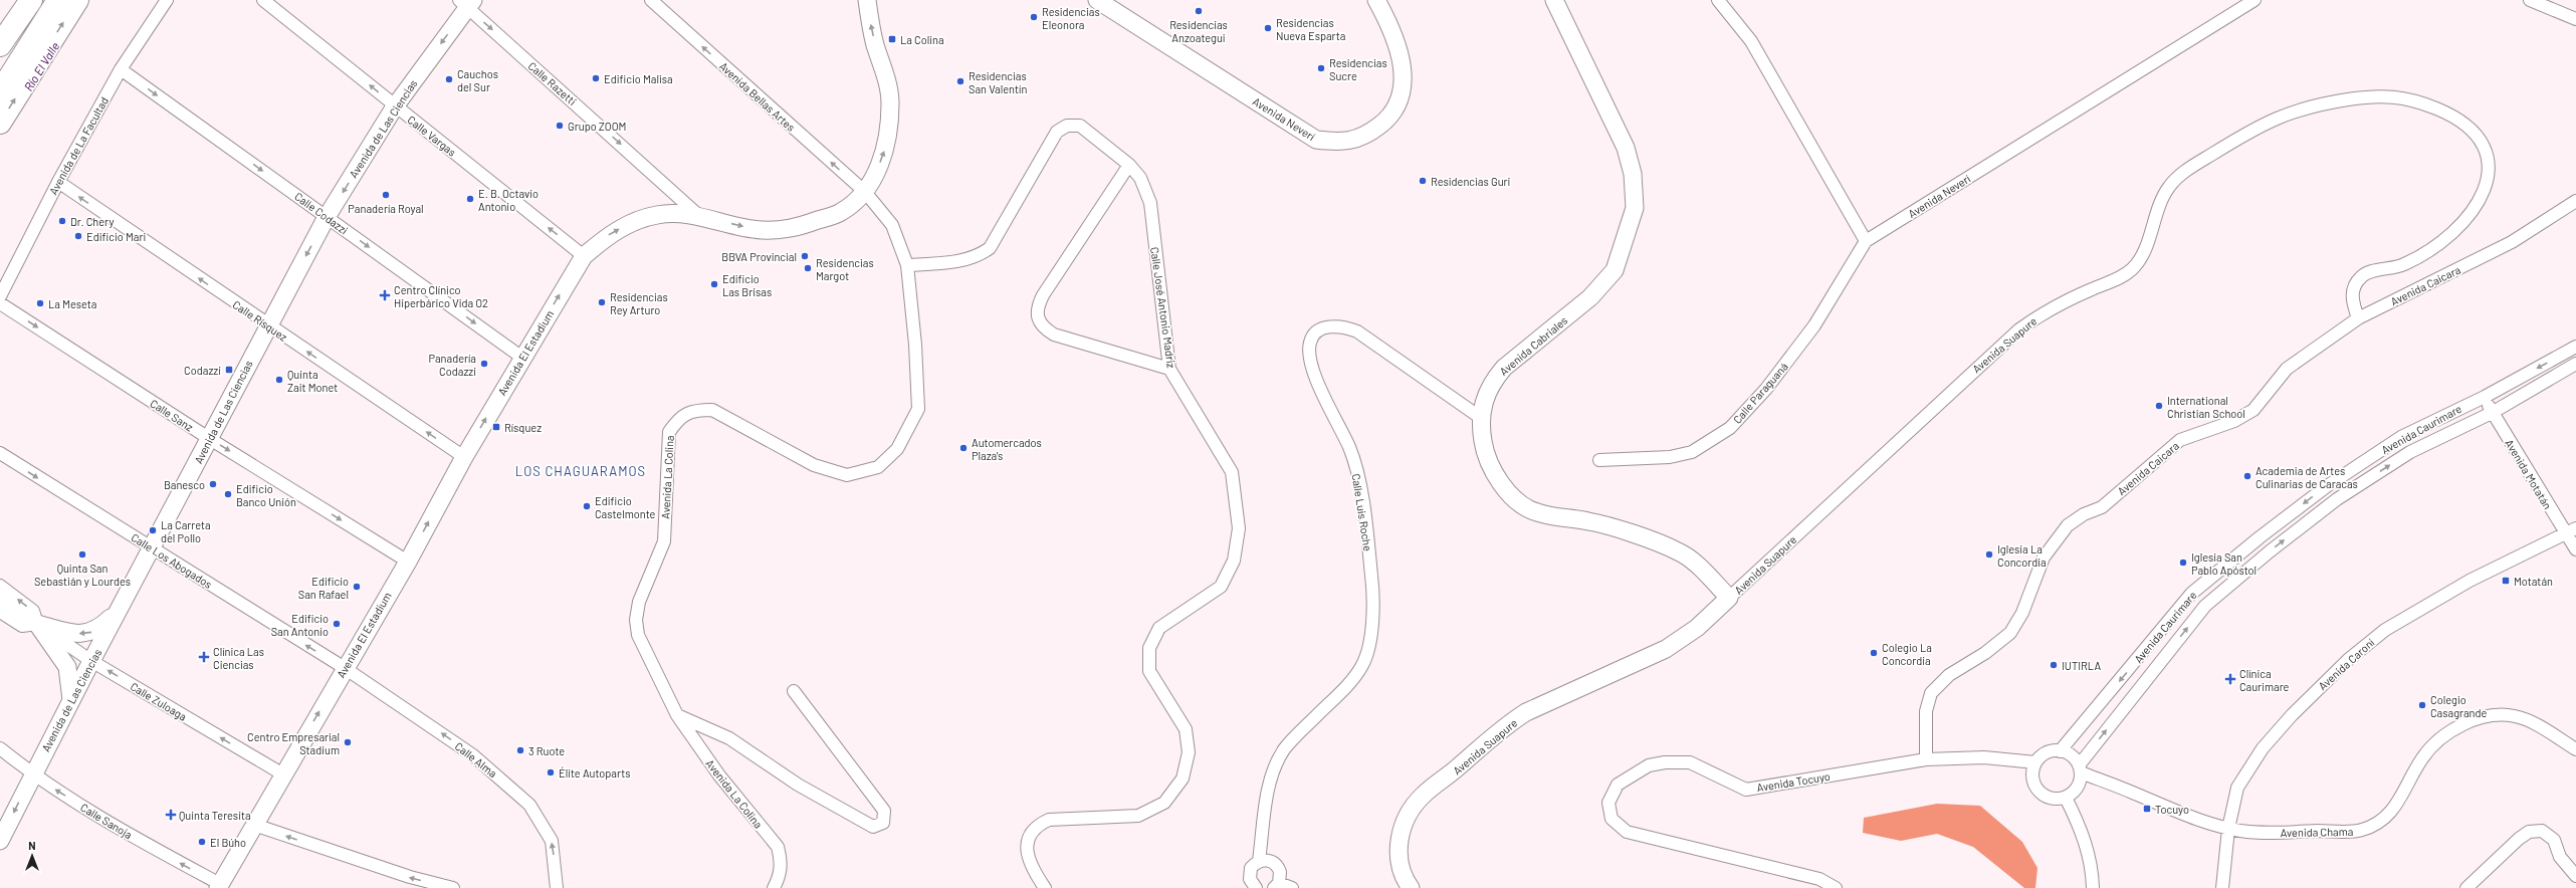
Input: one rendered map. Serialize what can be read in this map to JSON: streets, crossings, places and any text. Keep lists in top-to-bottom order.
{
  "streets": {
    "street": [
      "Calle Razetti",
      "Avenida Bellas Artes",
      "Avenida Neverí",
      "Avenida de Las Ciencias",
      "Calle Vargas",
      "Avenida de La Facultad",
      "Calle Codazzi",
      "Avenida Caicara",
      "Calle José Antonio Madriz",
      "Calle Rísquez",
      "Avenida Suapure",
      "Avenida Cabriales",
      "Avenida El Estadium",
      "Calle Paraguaná",
      "Calle Sanz",
      "Avenida Caurimare",
      "Avenida Motatán",
      "Avenida La Colina",
      "Calle Luis Roche",
      "Calle Los Abogados",
      "Avenida Caroní",
      "Calle Zuloaga",
      "Calle Alma",
      "Avenida Tocuyo",
      "Calle Sanoja",
      "Avenida Chama"
    ]
  },
  "crossings": [
    ["Calle Razetti", "Avenida de Las Ciencias"],
    ["Calle Razetti", "Avenida El Estadium"],
    ["Avenida Bellas Artes", "Avenida El Estadium"],
    ["Avenida Bellas Artes", "Avenida La Colina"],
    ["Avenida Neverí", "Calle Paraguaná"],
    ["Avenida de Las Ciencias", "Calle Vargas"],
    ["Avenida de Las Ciencias", "Calle Codazzi"],
    ["Avenida de Las Ciencias", "Calle Rísquez"],
    ["Avenida de Las Ciencias", "Calle Sanz"],
    ["Avenida de Las Ciencias", "Calle Los Abogados"],
    ["Avenida de Las Ciencias", "Calle Zuloaga"],
    ["Avenida de Las Ciencias", "Calle Sanoja"],
    ["Calle Vargas", "Avenida El Estadium"],
    ["Avenida de La Facultad", "Calle Codazzi"],
    ["Avenida de La Facultad", "Calle Rísquez"],
    ["Calle Codazzi", "Avenida El Estadium"],
    ["Avenida Caicara", "Avenida Suapure"],
    ["Avenida Caicara", "Avenida Tocuyo"],
    ["Calle José Antonio Madriz", "Avenida La Colina"],
    ["Calle Rísquez", "Avenida El Estadium"],
    ["Avenida Suapure", "Avenida Cabriales"],
    ["Avenida Cabriales", "Calle Luis Roche"],
    ["Avenida El Estadium", "Calle Sanz"],
    ["Avenida El Estadium", "Avenida La Colina"],
    ["Avenida El Estadium", "Calle Los Abogados"],
    ["Avenida El Estadium", "Calle Zuloaga"],
    ["Avenida El Estadium", "Calle Alma"],
    ["Avenida El Estadium", "Calle Sanoja"],
    ["Avenida Caurimare", "Avenida Motatán"],
    ["Avenida Caurimare", "Avenida Tocuyo"],
    ["Avenida Caurimare", "Avenida Chama"],
    ["Avenida Motatán", "Avenida Caroní"],
    ["Calle Los Abogados", "Calle Alma"],
    ["Avenida Caroní", "Avenida Chama"],
    ["Avenida Tocuyo", "Avenida Chama"]
  ],
  "one_way": [
    "Calle Razetti",
    "Avenida Bellas Artes",
    "Avenida de Las Ciencias",
    "Calle Vargas",
    "Calle Codazzi",
    "Calle Rísquez",
    "Avenida El Estadium",
    "Calle Sanz",
    "Calle Alma",
    "Calle Sanoja"
  ],
  "districts": ["LOS CHAGUARAMOS"],
  "water": ["Río El Valle"],
  "places": {
    "other": [
      "Residencias Anzoategui",
      "Residencias Eleonora",
      "Residencias Nueva Esparta",
      "Residencias Sucre",
      "Edificio Malisa",
      "Cauchos del Sur",
      "Residencias San Valentín",
      "Grupo ZOOM",
      "Residencias Guri",
      "Panadería Royal",
      "E. B. Octavio Antonio",
      "Dr. Chery",
      "Edificio Mari",
      "BBVA Provincial",
      "Residencias Margot",
      "Edificio Las Brisas",
      "Residencias Rey Arturo",
      "La Meseta",
      "Panadería Codazzi",
      "Quinta Zait Monet",
      "International Christian School",
      "Automercados Plaza's",
      "Academia de Artes Culinarias de Caracas",
      "Banesco",
      "Edificio Banco Unión",
      "Edificio Castelmonte",
      "La Carreta del Pollo",
      "Quinta San Sebastián y Lourdes",
      "Iglesia La Concordia",
      "Iglesia San Pablo Apóstol",
      "Edificio San Rafael",
      "Edificio San Antonio",
      "Colegio La Concordia",
      "IUTIRLA",
      "Colegio Casagrande",
      "Centro Empresarial Stadium",
      "3 Ruote",
      "Élite Autoparts",
      "El Búho"
    ],
    "transit": [
      "La Colina",
      "Codazzi",
      "Rísquez",
      "Motatán",
      "Tocuyo"
    ],
    "health": [
      "Centro Clínico Hiperbárico Vida O2",
      "Clínica Las Ciencias",
      "Clínica Caurimare",
      "Quinta Teresita"
    ]
  },
  "north": "top"
}
